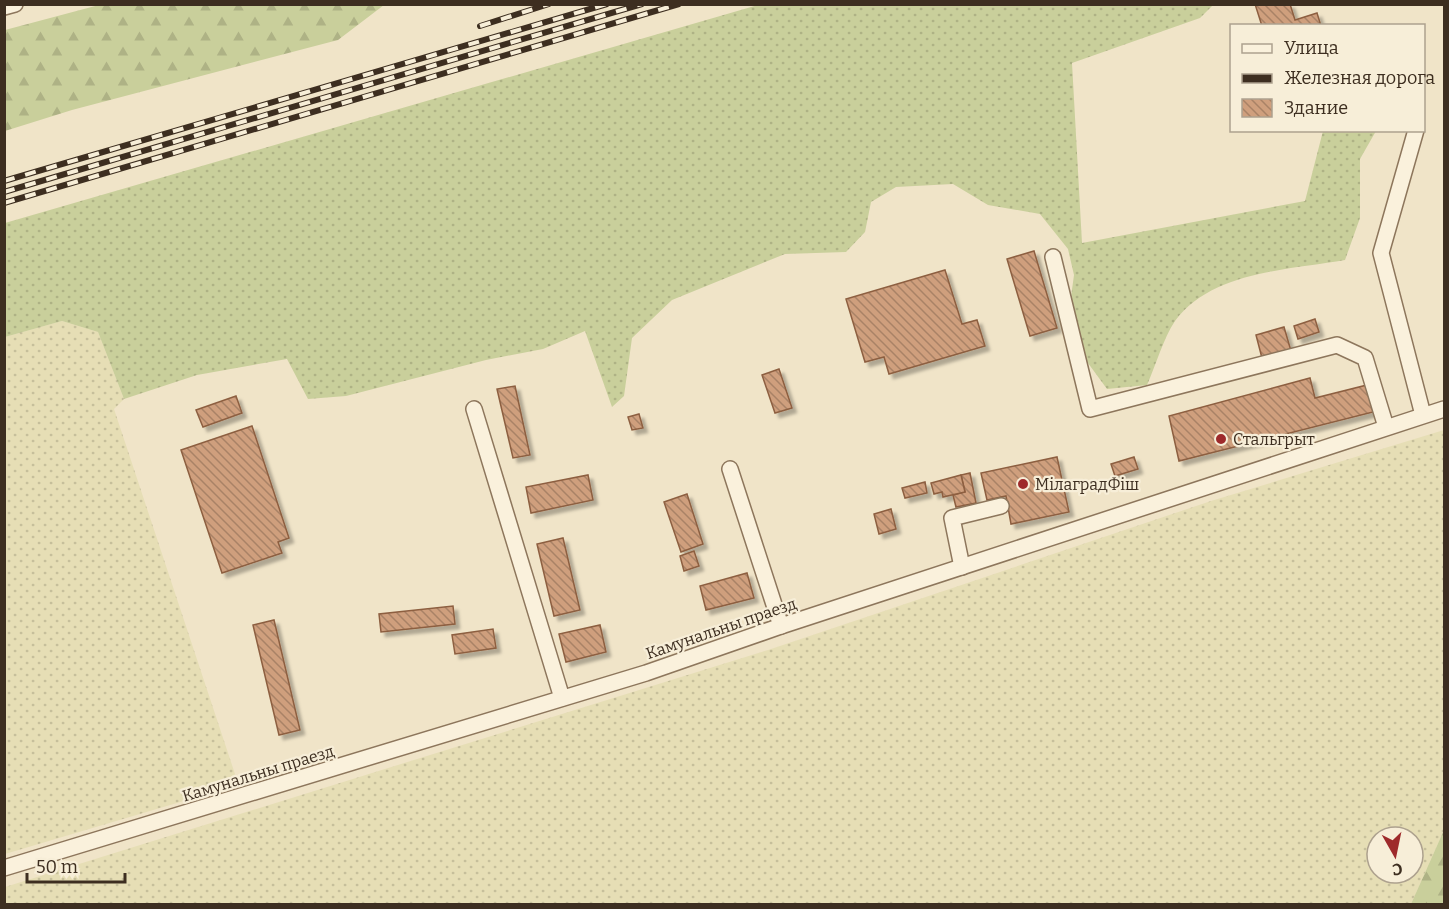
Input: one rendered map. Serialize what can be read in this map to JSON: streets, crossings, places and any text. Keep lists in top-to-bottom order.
{
  "streets": {
    "street": ["Камунальны праезд"]
  },
  "places": ["Стальгрыт", "МілаградФіш"],
  "legend": ["Улица", "Железная дорога", "Здание"],
  "scale_bar": "50 m",
  "north": "bottom"
}
